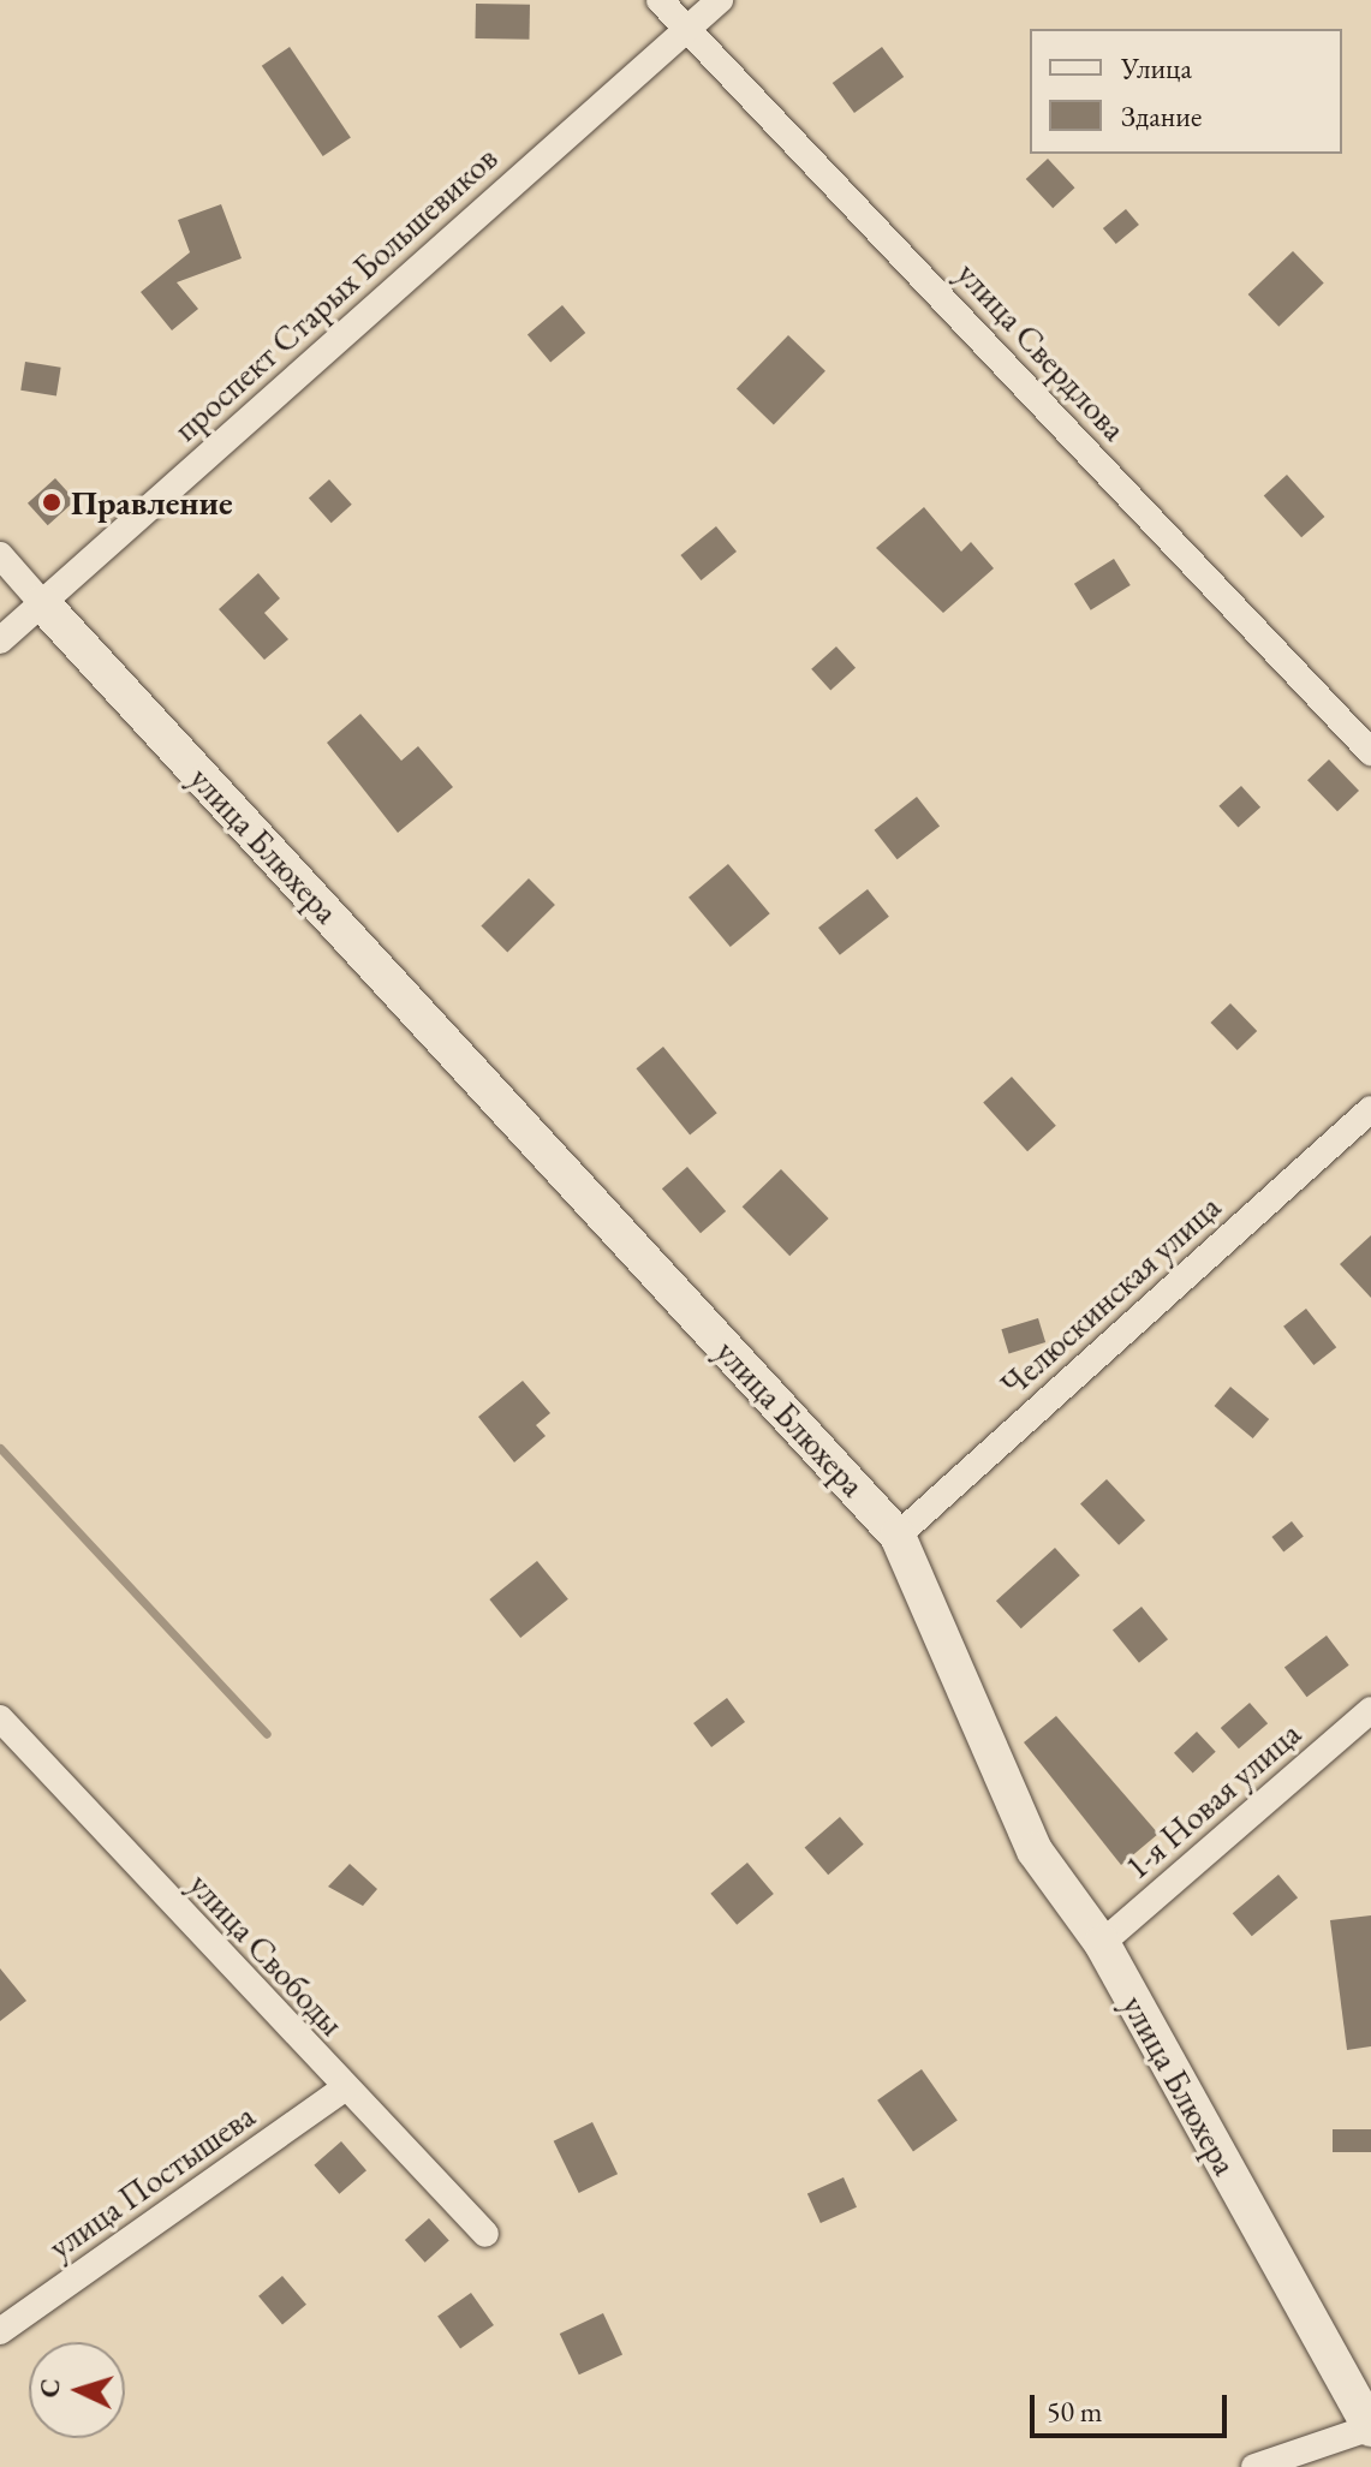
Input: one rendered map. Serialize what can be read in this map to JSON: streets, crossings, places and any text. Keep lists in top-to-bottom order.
{
  "streets": {
    "street": [
      "проспект Старых Большевиков",
      "улица Свердлова",
      "улица Блюхера",
      "Челюскинская улица",
      "1-я Новая улица",
      "улица Свободы",
      "улица Постышева"
    ]
  },
  "crossings": [
    ["проспект Старых Большевиков", "улица Свердлова"],
    ["проспект Старых Большевиков", "улица Блюхера"],
    ["улица Блюхера", "Челюскинская улица"],
    ["улица Блюхера", "1-я Новая улица"],
    ["улица Свободы", "улица Постышева"]
  ],
  "places": ["Правление"],
  "legend": ["Улица", "Здание"],
  "scale_bar": "50 m",
  "north": "left"
}
